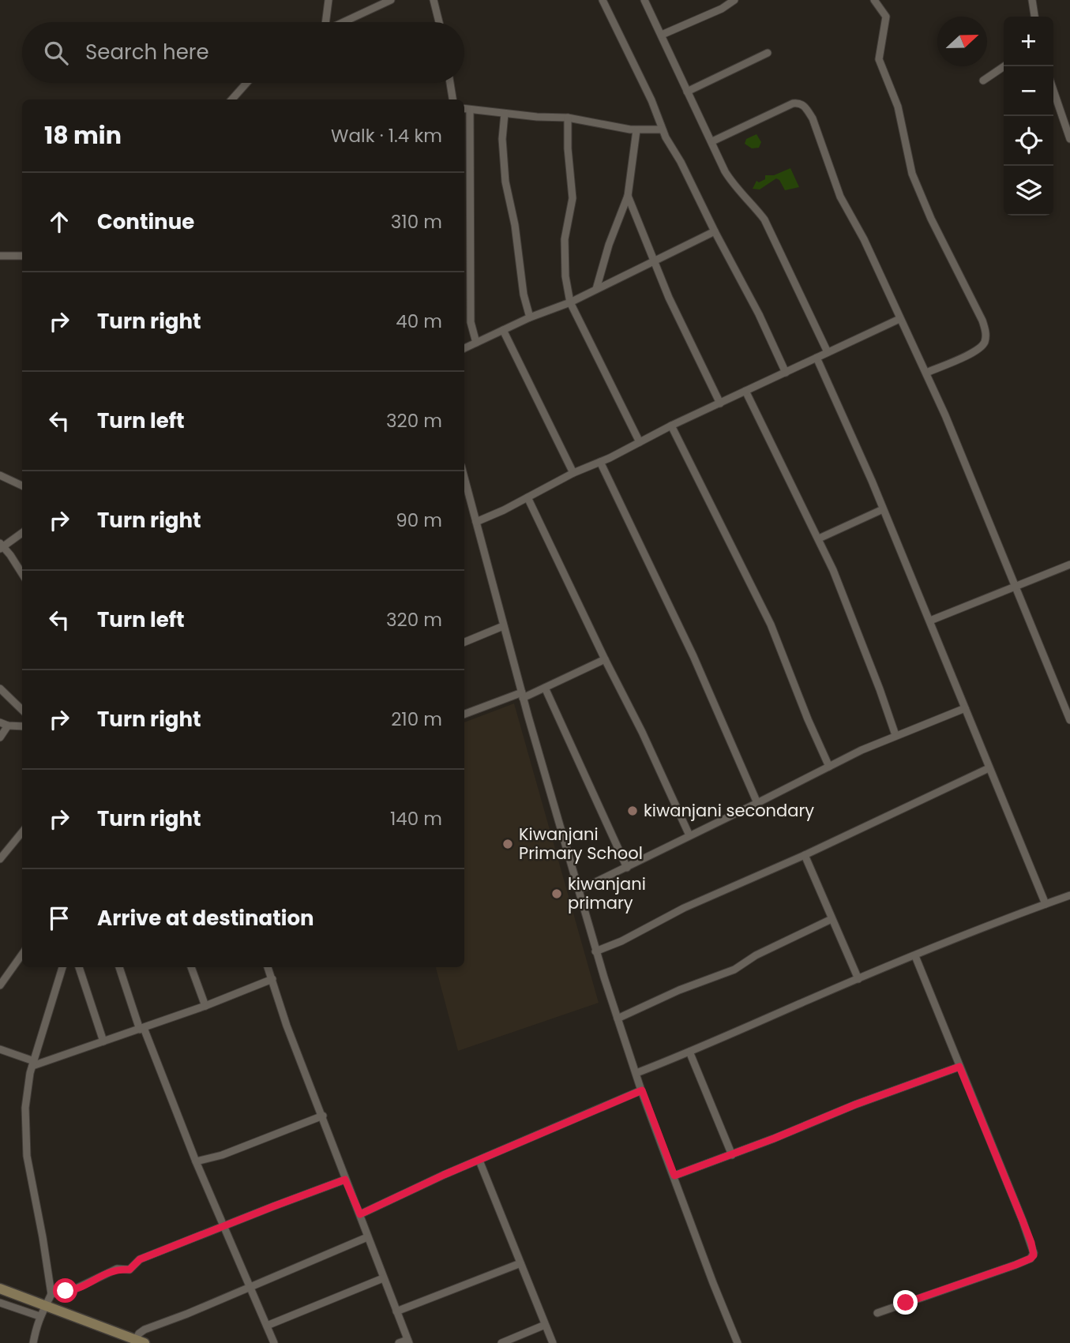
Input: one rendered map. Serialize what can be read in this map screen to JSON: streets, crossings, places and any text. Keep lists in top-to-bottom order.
{
  "places": ["kiwanjani secondary", "Kiwanjani Primary School", "kiwanjani primary"],
  "north": "right",
  "page": {
    "map_buttons": ["+", "−"],
    "search": "Search here",
    "heading": ["18 min", "Walk · 1.4 km"],
    "list": [
      ["Continue", "310 m"],
      ["Turn right", "40 m"],
      ["Turn left", "320 m"],
      ["Turn right", "90 m"],
      ["Turn left", "320 m"],
      ["Turn right", "210 m"],
      ["Turn right", "140 m"],
      "Arrive at destination"
    ]
  }
}
